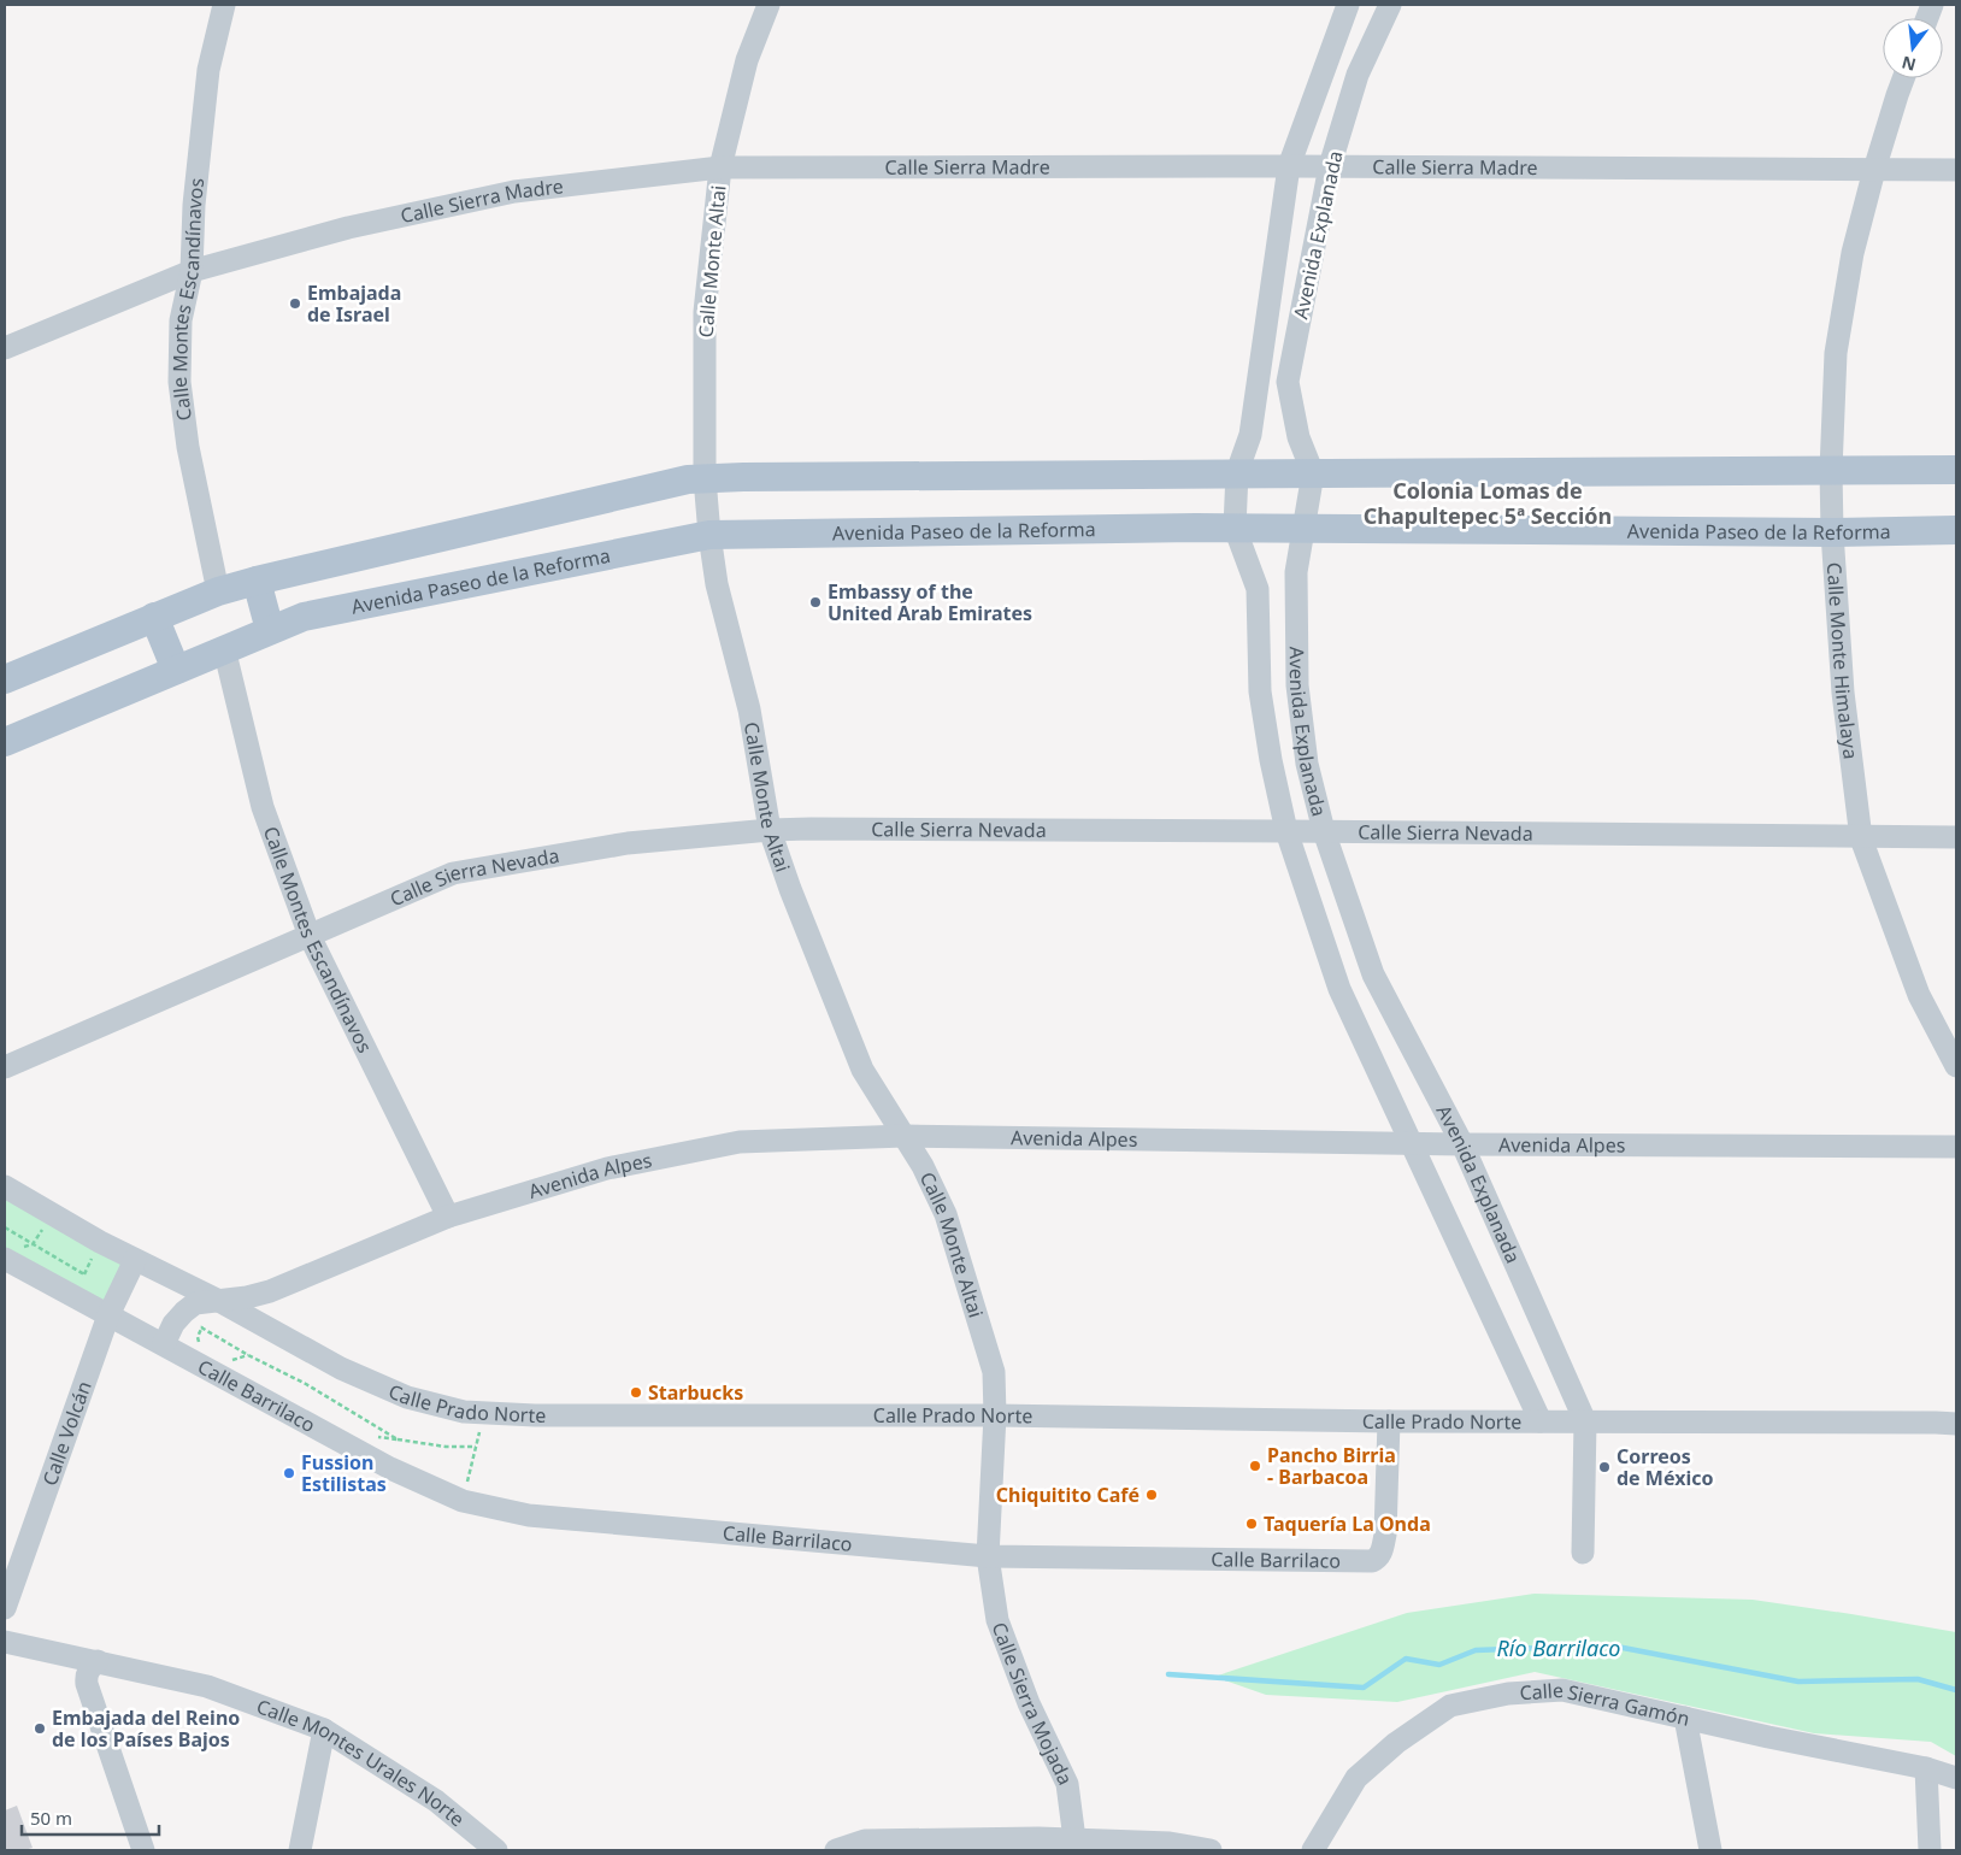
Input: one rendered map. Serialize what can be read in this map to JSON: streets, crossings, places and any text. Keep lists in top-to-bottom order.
{
  "streets": {
    "main road": ["Avenida Paseo de la Reforma"],
    "street": [
      "Calle Sierra Madre",
      "Avenida Explanada",
      "Calle Monte Altai",
      "Calle Montes Escandínavos",
      "Calle Monte Himalaya",
      "Calle Sierra Nevada",
      "Avenida Alpes",
      "Calle Barrilaco",
      "Calle Prado Norte",
      "Calle Volcán",
      "Calle Sierra Mojada",
      "Calle Sierra Gamón",
      "Calle Montes Urales Norte"
    ]
  },
  "crossings": [
    ["Calle Sierra Madre", "Avenida Explanada"],
    ["Calle Sierra Madre", "Calle Monte Altai"],
    ["Calle Sierra Madre", "Calle Montes Escandínavos"],
    ["Calle Sierra Madre", "Calle Monte Himalaya"],
    ["Avenida Explanada", "Avenida Paseo de la Reforma"],
    ["Avenida Explanada", "Calle Sierra Nevada"],
    ["Avenida Explanada", "Avenida Alpes"],
    ["Avenida Explanada", "Calle Prado Norte"],
    ["Calle Monte Altai", "Avenida Paseo de la Reforma"],
    ["Calle Monte Altai", "Calle Sierra Nevada"],
    ["Calle Monte Altai", "Avenida Alpes"],
    ["Calle Monte Altai", "Calle Barrilaco"],
    ["Calle Monte Altai", "Calle Prado Norte"],
    ["Calle Monte Altai", "Calle Sierra Mojada"],
    ["Calle Montes Escandínavos", "Avenida Paseo de la Reforma"],
    ["Calle Montes Escandínavos", "Calle Sierra Nevada"],
    ["Calle Montes Escandínavos", "Avenida Alpes"],
    ["Avenida Paseo de la Reforma", "Calle Monte Himalaya"],
    ["Calle Monte Himalaya", "Calle Sierra Nevada"],
    ["Avenida Alpes", "Calle Barrilaco"],
    ["Avenida Alpes", "Calle Prado Norte"],
    ["Calle Barrilaco", "Calle Prado Norte"],
    ["Calle Barrilaco", "Calle Volcán"],
    ["Calle Barrilaco", "Calle Sierra Mojada"],
    ["Calle Prado Norte", "Calle Volcán"]
  ],
  "districts": ["Colonia Lomas de Chapultepec 5ª Sección"],
  "water": ["Río Barrilaco"],
  "places": [
    "Embajada de Israel",
    "Embassy of the United Arab Emirates",
    "Starbucks",
    "Pancho Birria - Barbacoa",
    "Correos de México",
    "Fussion Estilistas",
    "Chiquitito Café",
    "Taquería La Onda",
    "Embajada del Reino de los Países Bajos"
  ],
  "scale_bar": "50 m",
  "north": "bottom"
}
